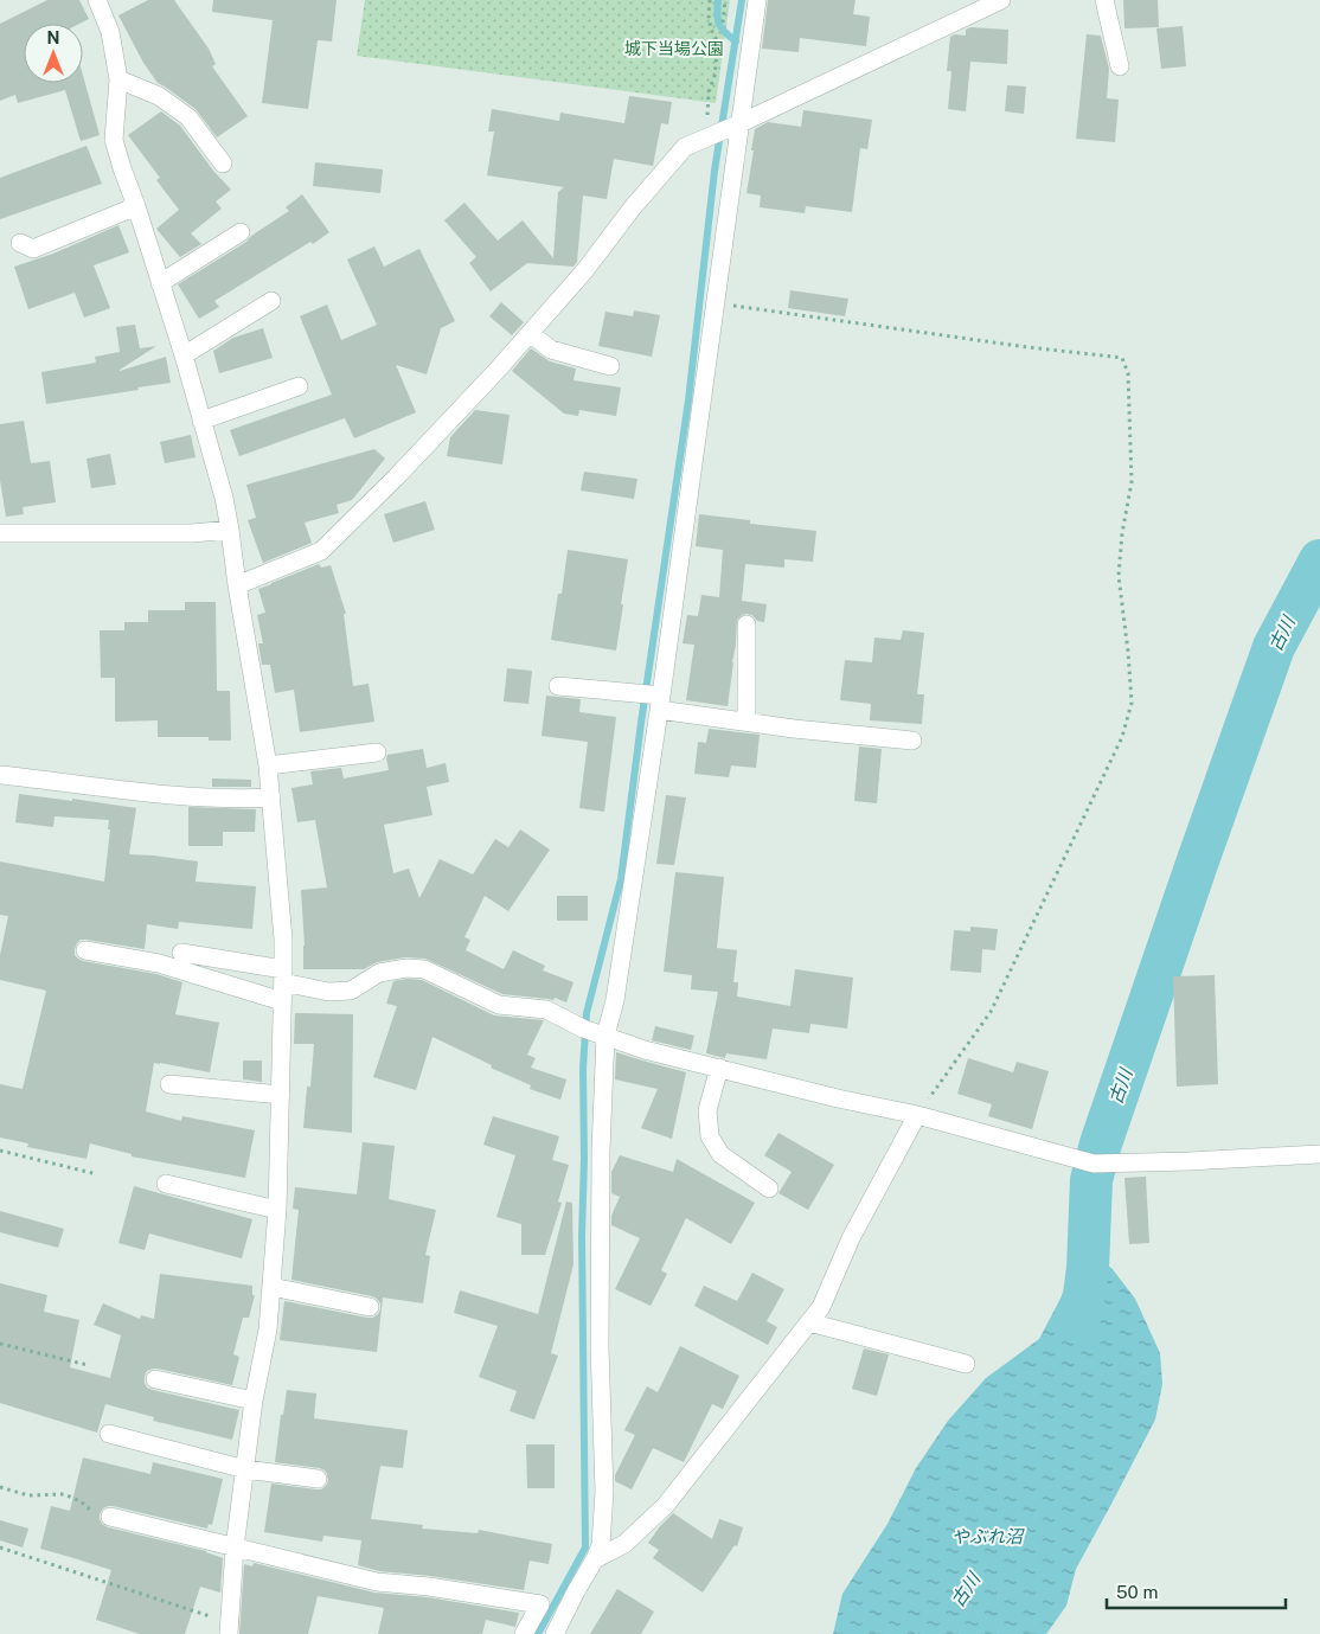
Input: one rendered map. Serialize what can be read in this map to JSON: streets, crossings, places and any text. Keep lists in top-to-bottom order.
{
  "water": ["古川", "やぶれ沼"],
  "parks": ["城下当場公園"],
  "scale_bar": "50 m",
  "north": "top"
}
